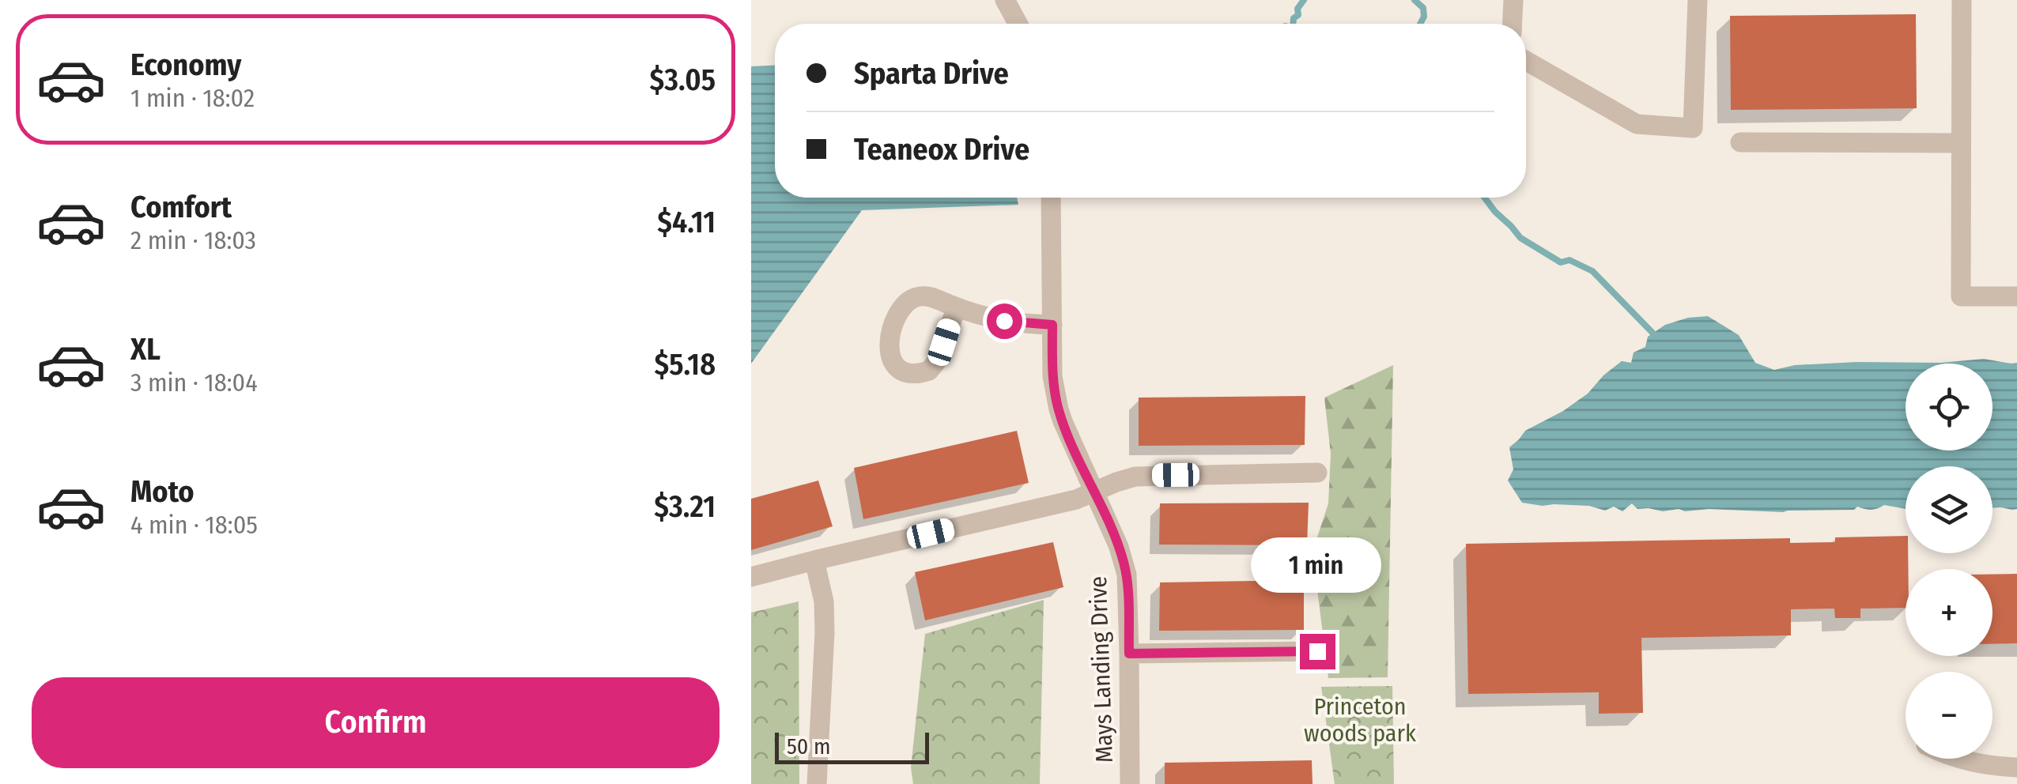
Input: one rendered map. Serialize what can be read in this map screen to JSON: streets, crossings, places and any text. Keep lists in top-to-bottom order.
{
  "streets": {
    "street": ["Mays Landing Drive"]
  },
  "parks": ["Princeton woods park"],
  "scale_bar": "50 m",
  "page": {
    "list": [
      {
        "name": "Economy",
        "note": "1 min · 18:02",
        "value": "$3.05"
      },
      {
        "name": "Comfort",
        "note": "2 min · 18:03",
        "value": "$4.11"
      },
      {
        "name": "XL",
        "note": "3 min · 18:04",
        "value": "$5.18"
      },
      {
        "name": "Moto",
        "note": "4 min · 18:05",
        "value": "$3.21"
      }
    ],
    "banner": ["Sparta Drive", "Teaneox Drive"],
    "map_buttons": ["+", "−"],
    "bubble": "1 min",
    "buttons": "Confirm",
    "scale": "50 m"
  }
}
